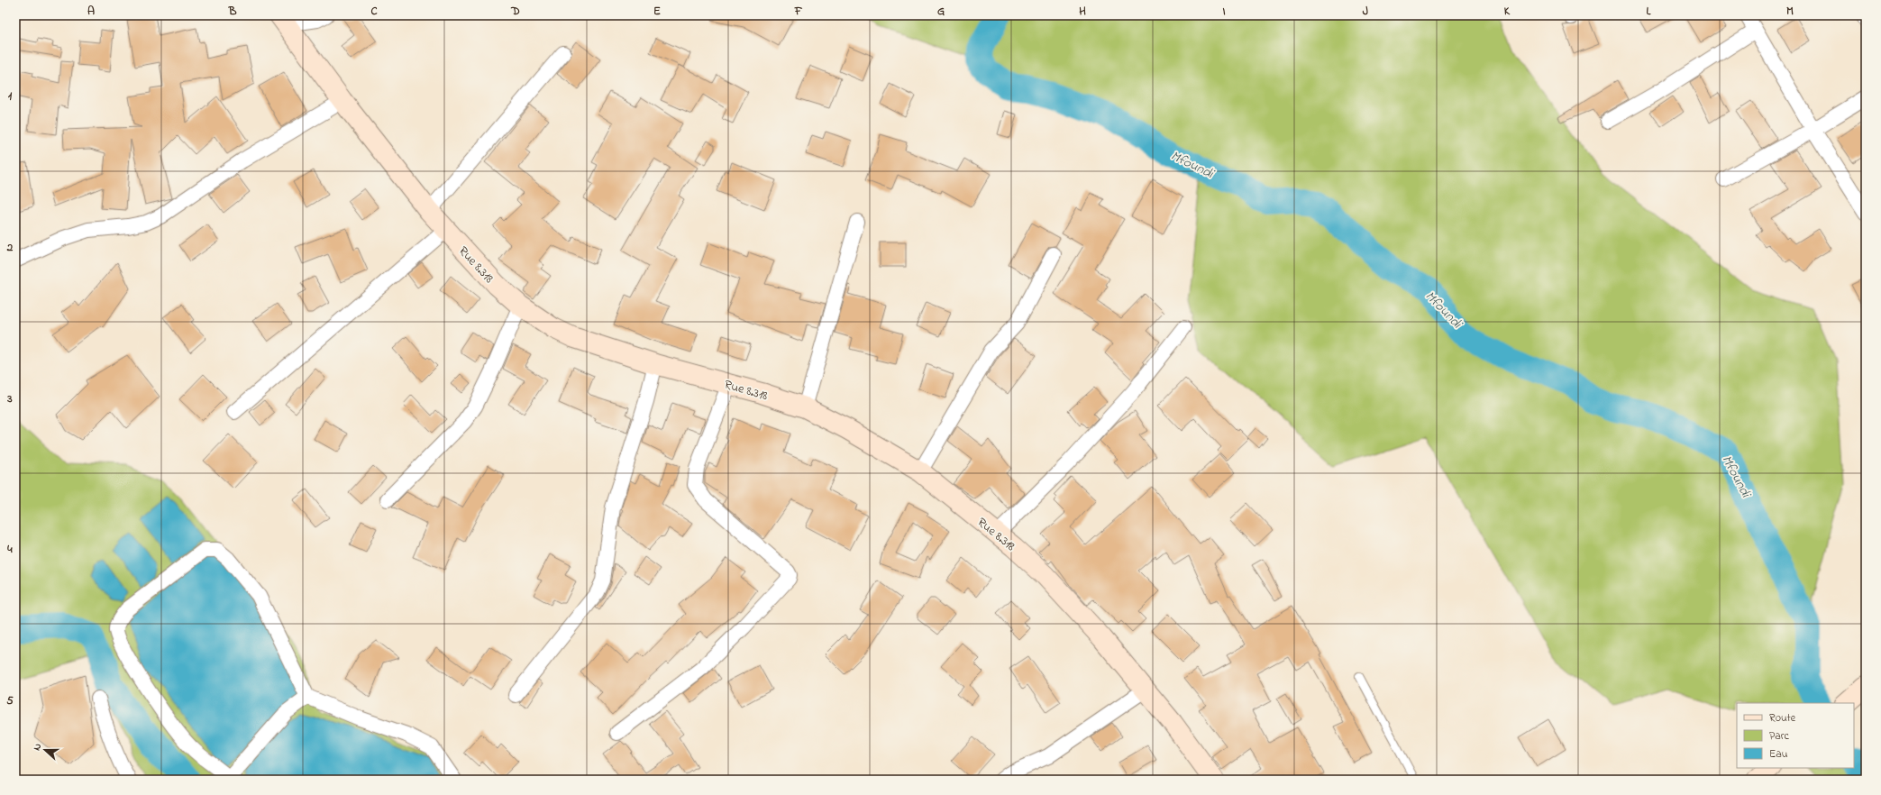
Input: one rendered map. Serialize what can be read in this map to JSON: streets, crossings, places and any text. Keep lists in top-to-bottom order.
{
  "streets": {
    "main road": ["Rue 8.318"]
  },
  "water": ["Mfoundi"],
  "legend": ["Route", "Parc", "Eau"],
  "north": "left",
  "grid": {
    "columns": [
      "A",
      "B",
      "C",
      "D",
      "E",
      "F",
      "G",
      "H",
      "I",
      "J",
      "K",
      "L",
      "M"
    ],
    "rows": [
      "1",
      "2",
      "3",
      "4",
      "5"
    ]
  }
}
